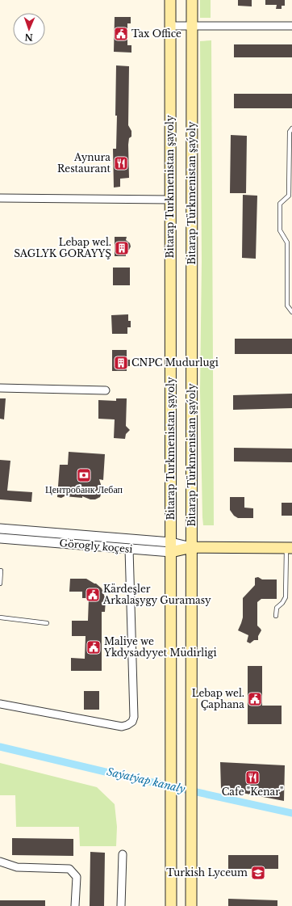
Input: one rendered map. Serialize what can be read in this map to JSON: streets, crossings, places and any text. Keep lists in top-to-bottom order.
{
  "streets": {
    "main road": ["Bitarap Turkmenistan şayoly", "Bitarap Türkmenistan şaýoly", "Görogly koçesi"]
  },
  "crossings": [
    ["Bitarap Turkmenistan şayoly", "Görogly koçesi"],
    ["Bitarap Türkmenistan şaýoly", "Görogly koçesi"]
  ],
  "water": ["Saýatýap kanaly"],
  "places": {
    "public building": [
      "Tax Office",
      "Kärdeşler Arkalaşygy Guramasy",
      "Maliye we Ykdysadyyet Müdirligi",
      "Lebap wel. Çaphana"
    ],
    "restaurant": ["Aynura Restaurant", "Cafe \"Kenar\""],
    "building": ["Lebap wel. SAGLYK GORAYYŞ", "CNPC Mudurlugi"],
    "bank": ["Центробанк Лебап"],
    "school or university": ["Turkish Lyceum"]
  },
  "north": "bottom"
}
